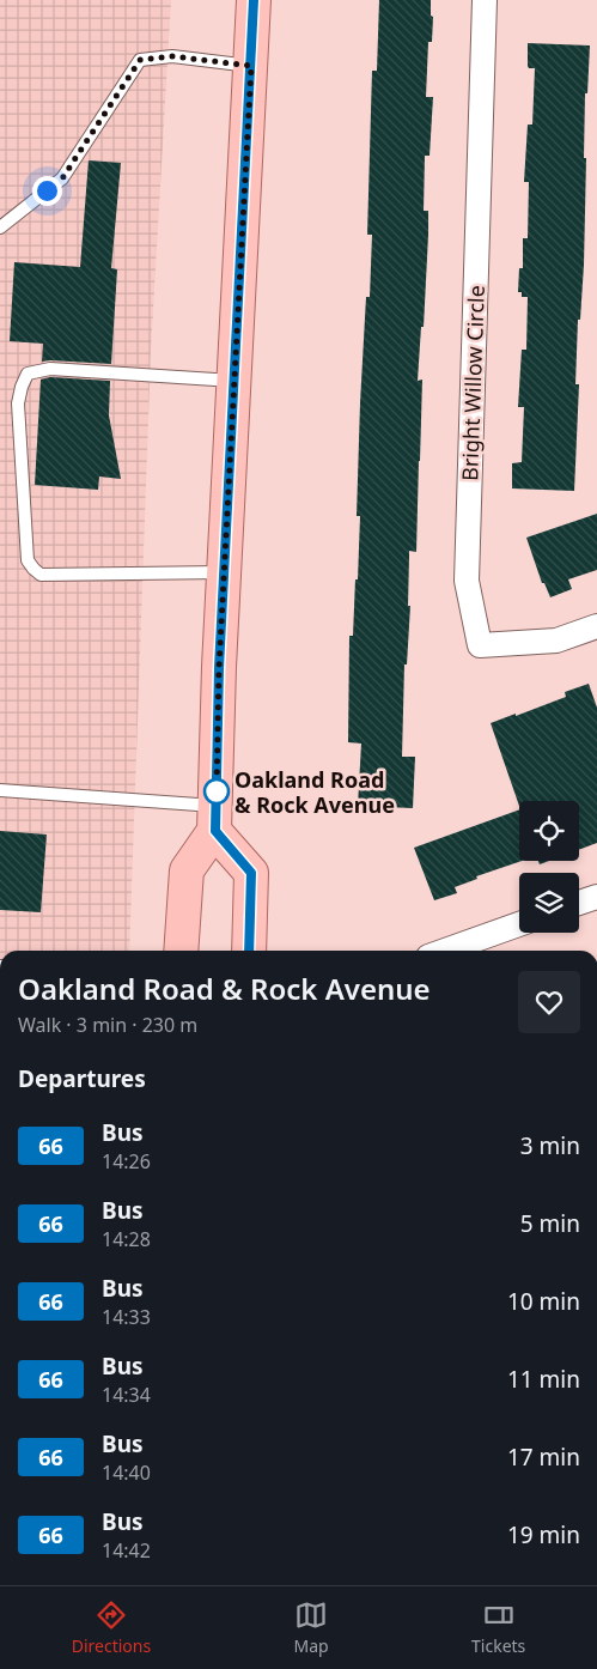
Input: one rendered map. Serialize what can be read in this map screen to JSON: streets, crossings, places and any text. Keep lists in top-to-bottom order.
{
  "streets": {
    "street": ["Bright Willow Circle"]
  },
  "places": ["Oakland Road & Rock Avenue"],
  "lines": ["bus line 66"],
  "page": {
    "heading": [
      ["Oakland Road & Rock Avenue", "Walk · 3 min · 230 m"],
      "Departures"
    ],
    "list": [
      {
        "mark": "66",
        "name": "Bus",
        "note": "14:26",
        "value": "3 min"
      },
      {
        "mark": "66",
        "name": "Bus",
        "note": "14:28",
        "value": "5 min"
      },
      {
        "mark": "66",
        "name": "Bus",
        "note": "14:33",
        "value": "10 min"
      },
      {
        "mark": "66",
        "name": "Bus",
        "note": "14:34",
        "value": "11 min"
      },
      {
        "mark": "66",
        "name": "Bus",
        "note": "14:40",
        "value": "17 min"
      },
      {
        "mark": "66",
        "name": "Bus",
        "note": "14:42",
        "value": "19 min"
      }
    ],
    "tabs": ["Directions", "Map", "Tickets"]
  }
}
